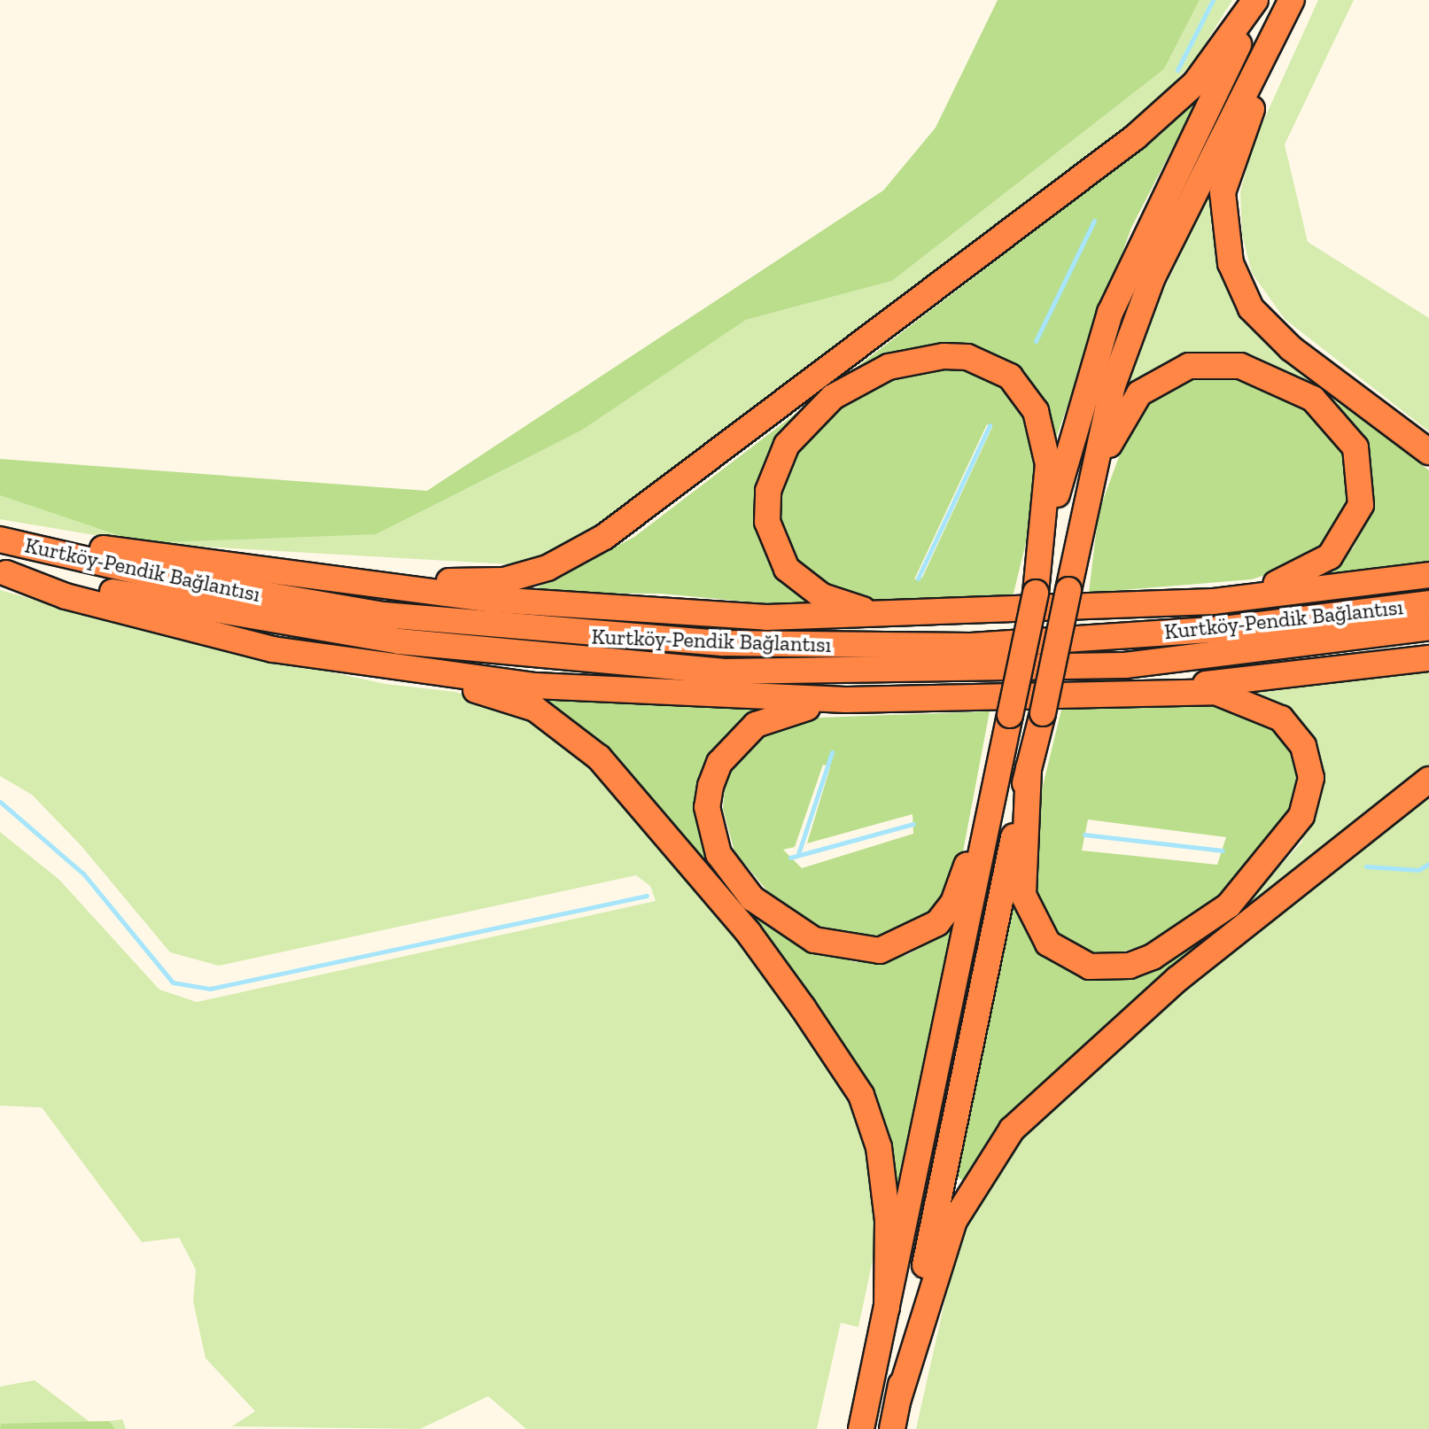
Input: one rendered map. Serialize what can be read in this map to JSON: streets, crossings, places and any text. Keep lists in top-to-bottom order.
{
  "streets": {
    "highway": ["Kurtköy-Pendik Bağlantısı"]
  }
}
